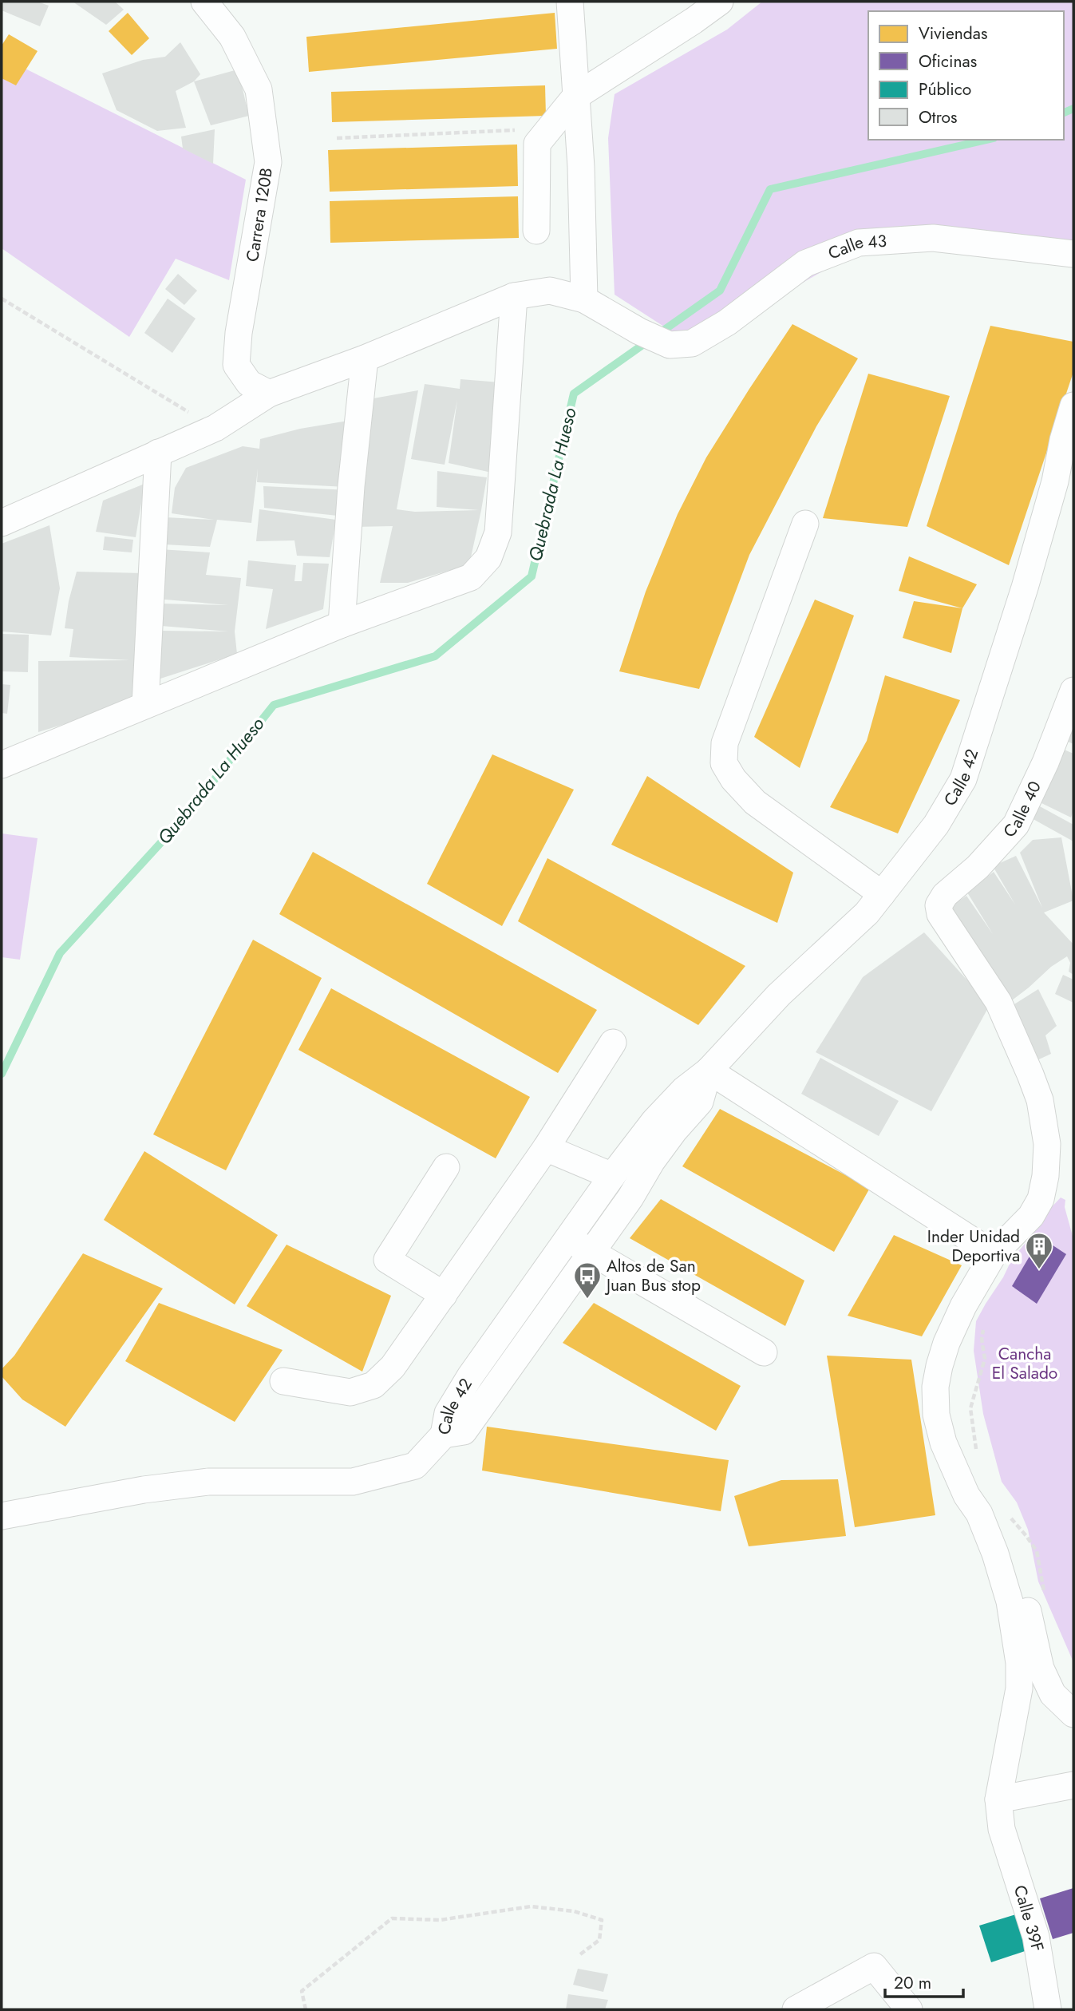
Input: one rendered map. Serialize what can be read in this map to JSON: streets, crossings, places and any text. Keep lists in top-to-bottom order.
{
  "streets": {
    "street": [
      "Carrera 120B",
      "Calle 43",
      "Calle 42",
      "Calle 40",
      "Calle 39F"
    ]
  },
  "water": ["Quebrada La Hueso"],
  "parks": ["Cancha El Salado"],
  "places": {
    "building": ["Inder Unidad Deportiva"],
    "bus stop": ["Altos de San Juan Bus stop"]
  },
  "legend": [
    "Viviendas",
    "Oficinas",
    "Público",
    "Otros"
  ],
  "scale_bar": "20 m"
}
